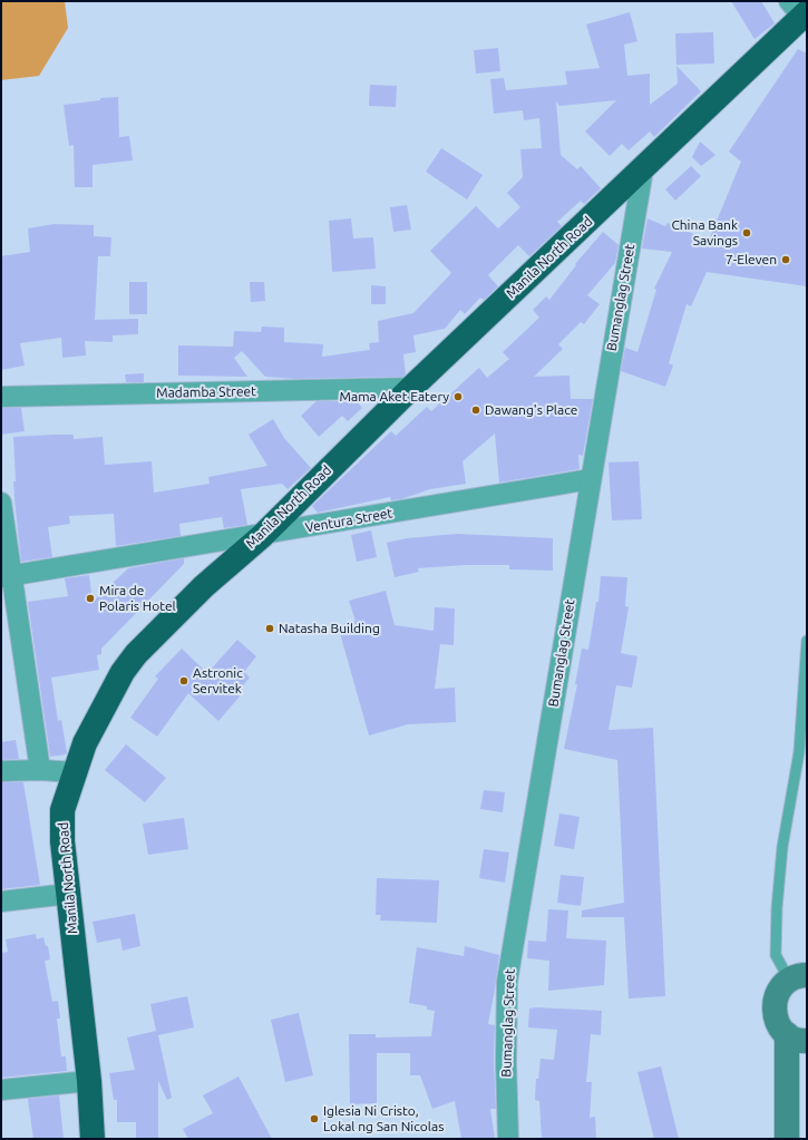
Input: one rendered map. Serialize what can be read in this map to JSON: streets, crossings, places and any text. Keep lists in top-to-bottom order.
{
  "streets": {
    "highway": ["Manila North Road"],
    "street": ["Bumanglag Street", "Madamba Street", "Ventura Street"]
  },
  "crossings": [
    ["Manila North Road", "Bumanglag Street"],
    ["Manila North Road", "Madamba Street"],
    ["Manila North Road", "Ventura Street"],
    ["Bumanglag Street", "Ventura Street"]
  ],
  "places": [
    "China Bank Savings",
    "7-Eleven",
    "Mama Aket Eatery",
    "Dawang's Place",
    "Mira de Polaris Hotel",
    "Natasha Building",
    "Astronic Servitek",
    "Iglesia Ni Cristo, Lokal ng San Nicolas"
  ]
}
